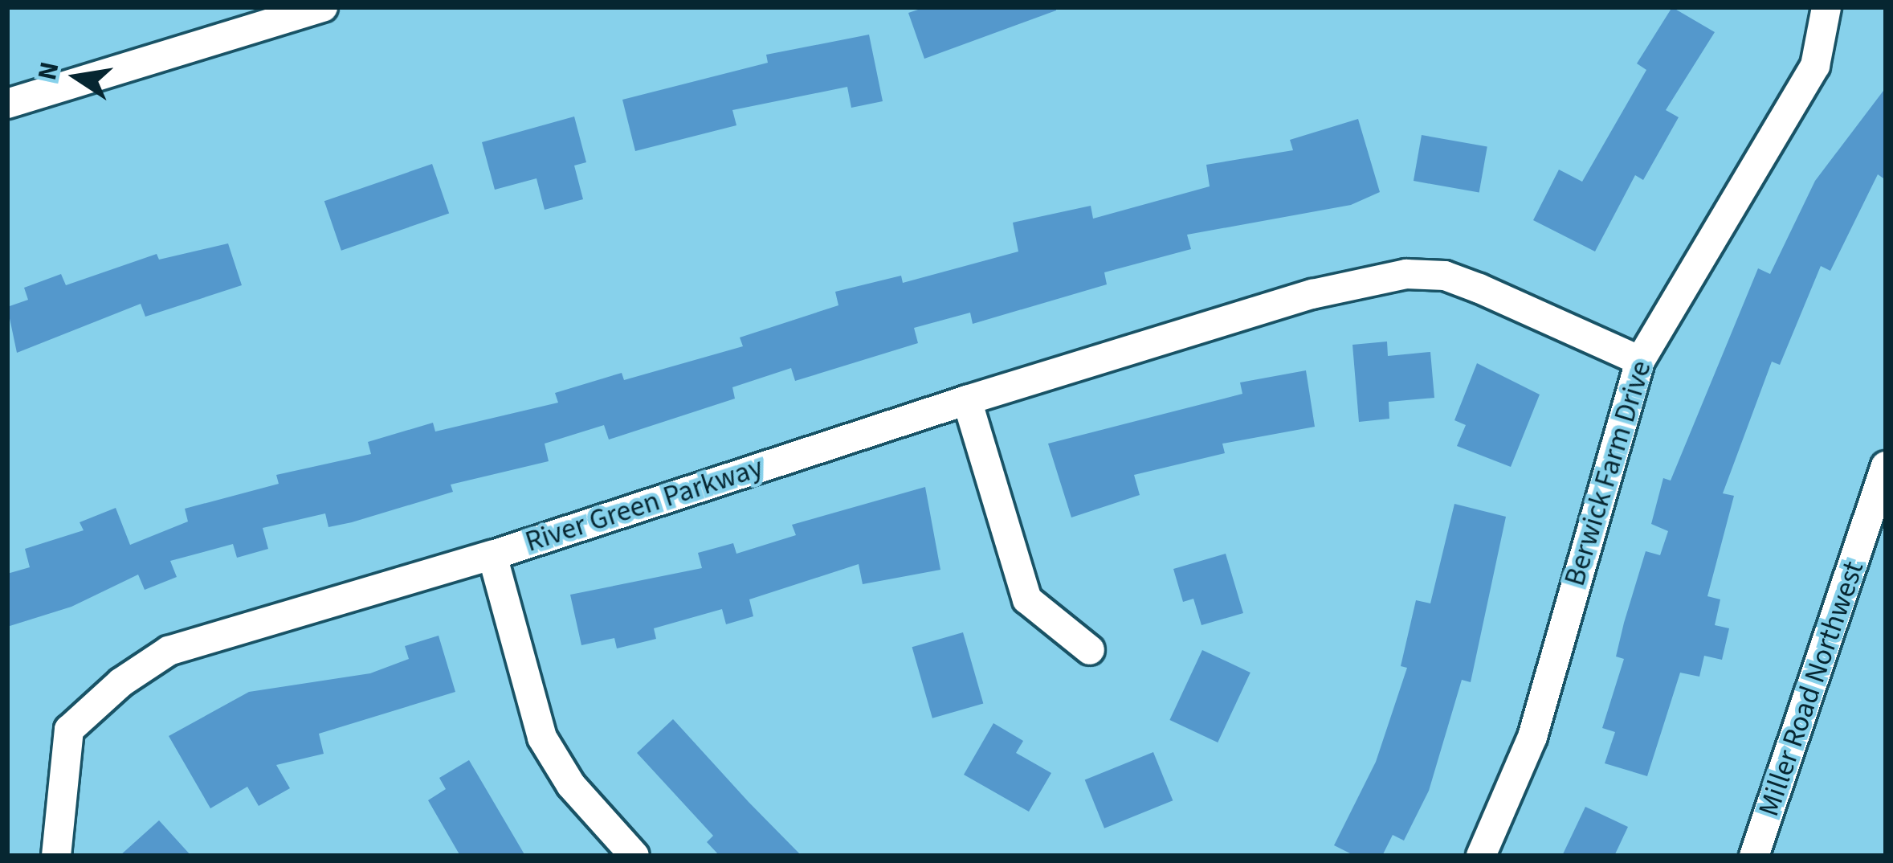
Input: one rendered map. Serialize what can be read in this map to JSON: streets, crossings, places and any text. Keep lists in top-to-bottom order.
{
  "streets": {
    "street": ["Berwick Farm Drive", "River Green Parkway", "Miller Road Northwest"]
  },
  "crossings": [
    ["Berwick Farm Drive", "River Green Parkway"]
  ],
  "north": "left"
}
